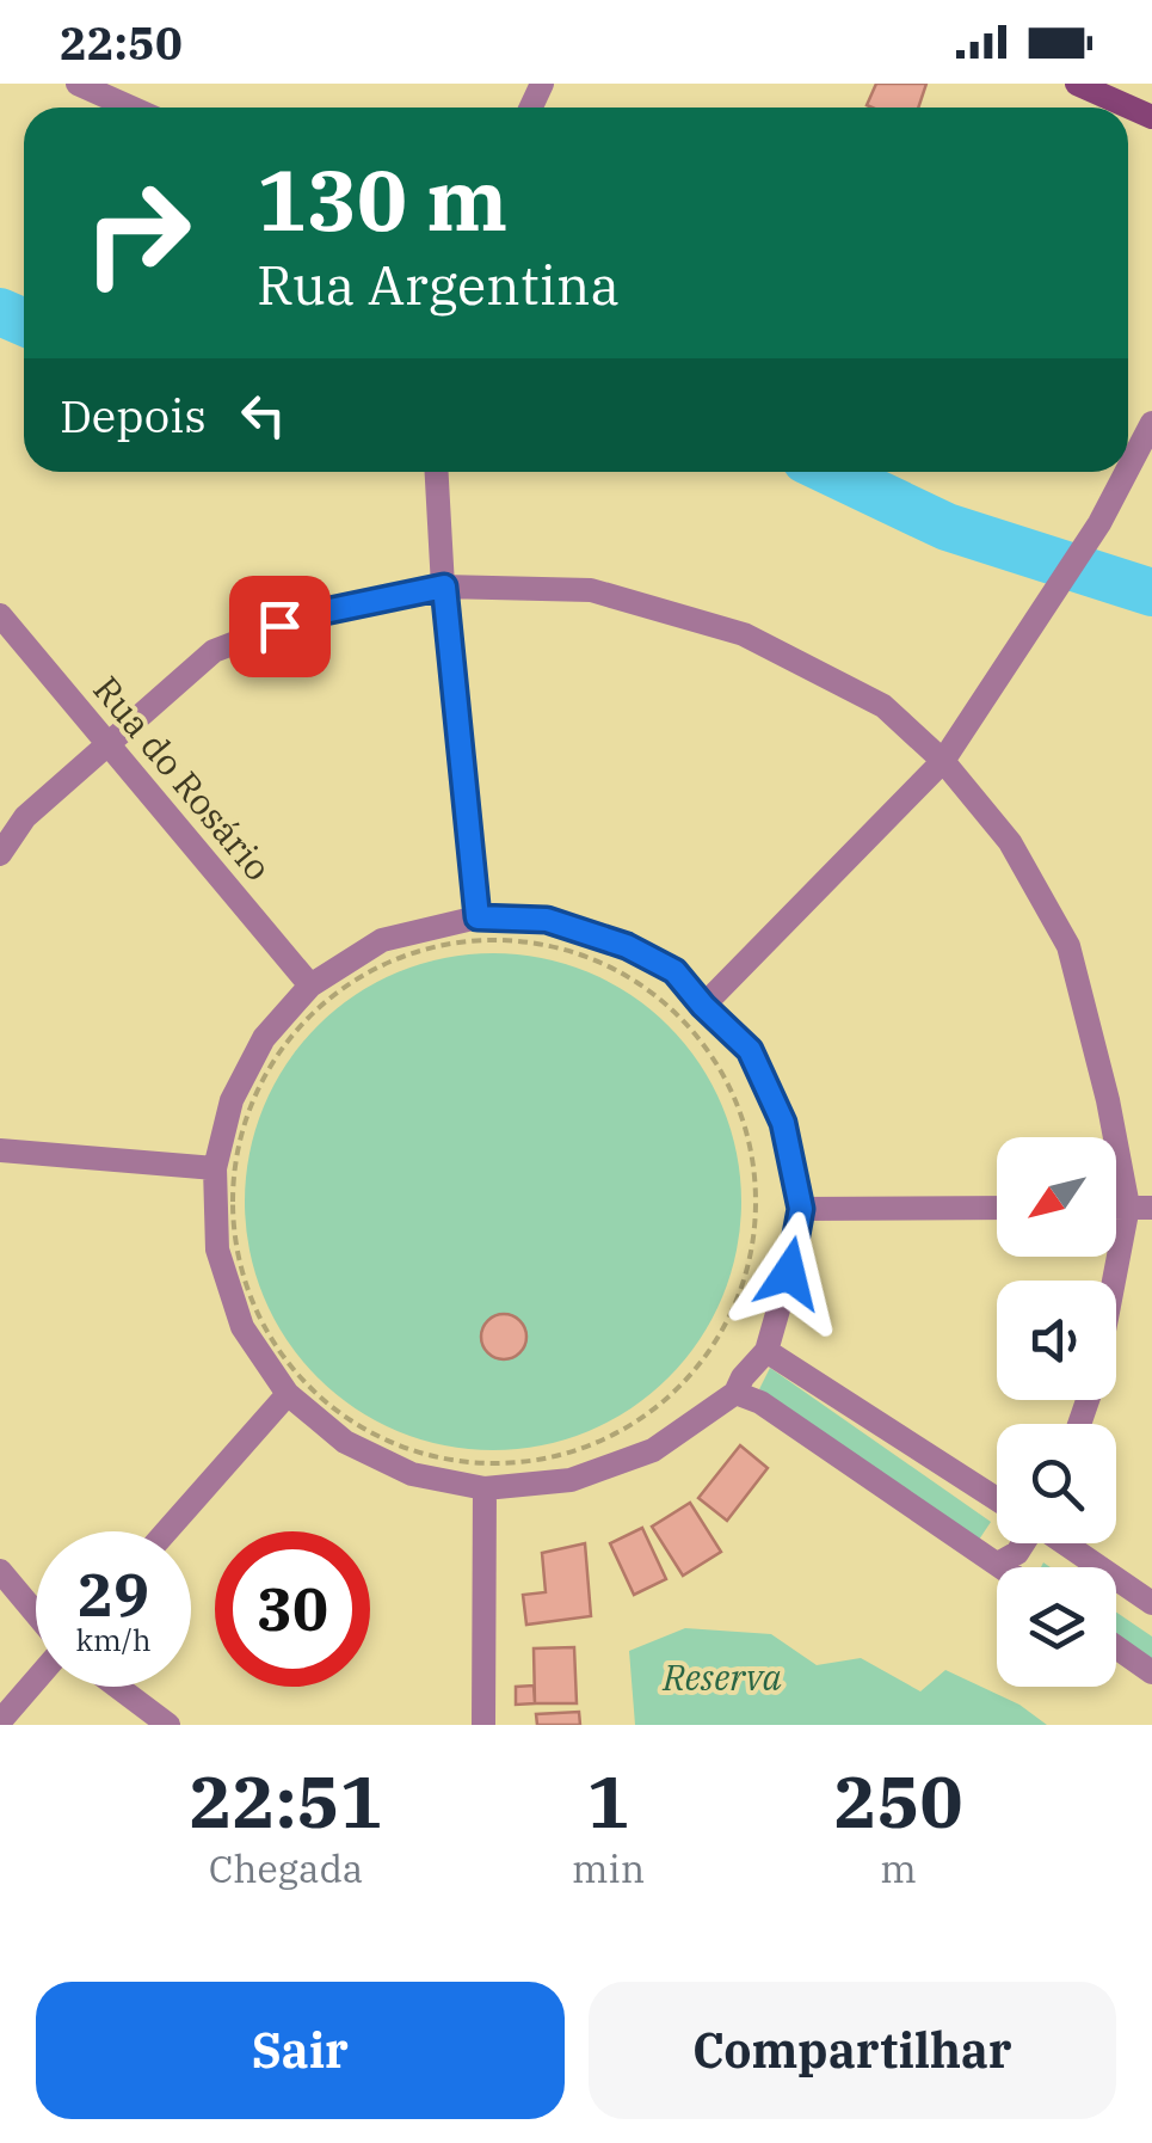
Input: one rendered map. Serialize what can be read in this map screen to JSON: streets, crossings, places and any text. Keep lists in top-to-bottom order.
{
  "streets": {
    "street": ["Rua do Rosário"]
  },
  "parks": ["Reserva"],
  "north": "bottom left",
  "page": {
    "status": "22:50",
    "turn": ["130 m", "Rua Argentina"],
    "then": "Depois",
    "speed": "29 km/h",
    "limit": "30",
    "eta": [
      "22:51",
      "Chegada",
      "1",
      "min",
      "250",
      "m"
    ],
    "buttons": ["Sair", "Compartilhar"]
  }
}
